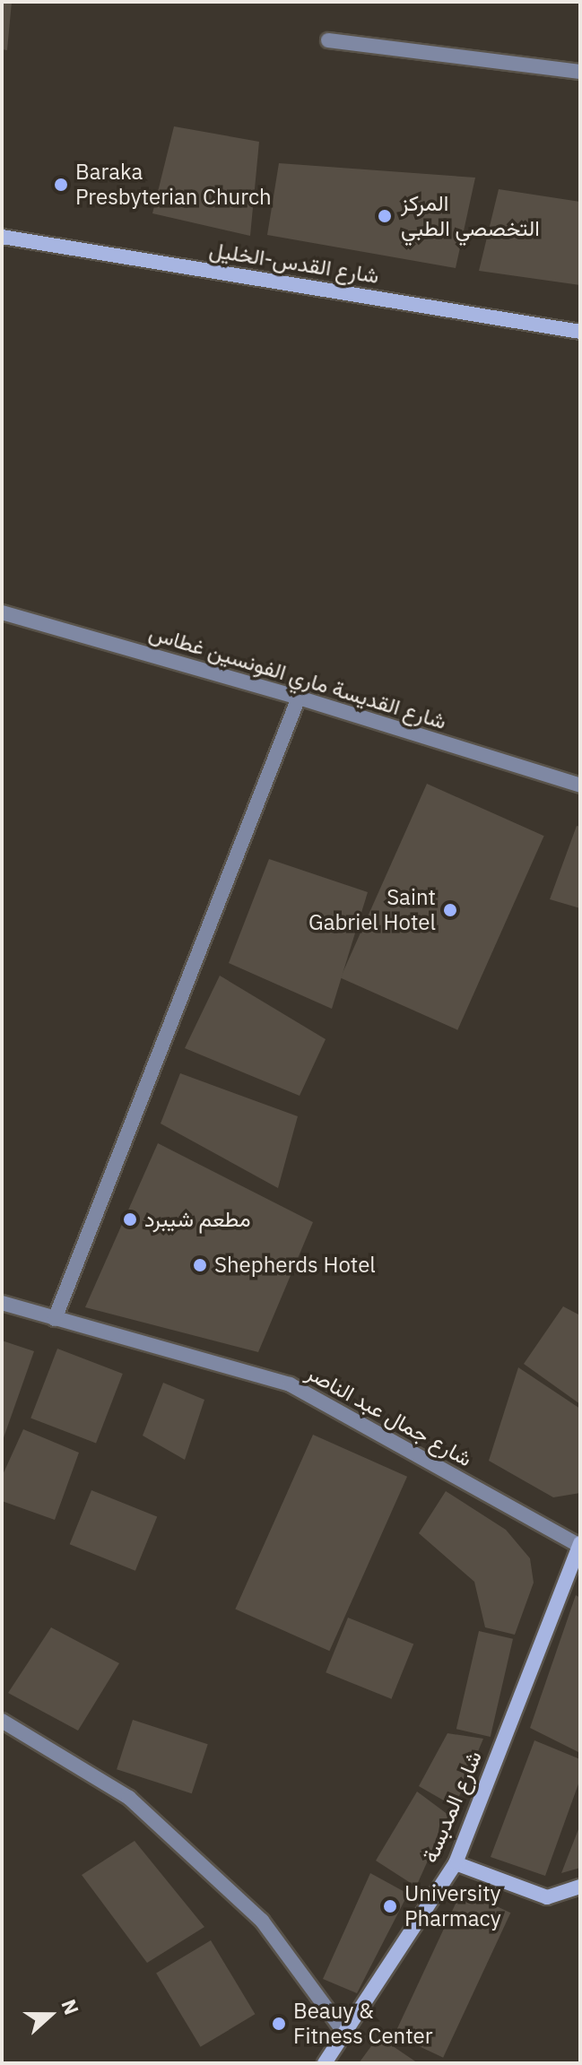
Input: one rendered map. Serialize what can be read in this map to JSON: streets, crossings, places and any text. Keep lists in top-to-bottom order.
{
  "streets": {
    "street": [
      "شارع القدس-الخليل",
      "شارع القديسة ماري الفونسين غطاس",
      "شارع جمال عبد الناصر",
      "شارع المدبسة"
    ]
  },
  "crossings": [
    ["شارع جمال عبد الناصر", "شارع المدبسة"]
  ],
  "places": [
    "Baraka Presbyterian Church",
    "المركز التخصصي الطبي",
    "Saint Gabriel Hotel",
    "مطعم شيبرد",
    "Shepherds Hotel",
    "University Pharmacy",
    "Beauy & Fitness Center"
  ],
  "north": "right"
}
